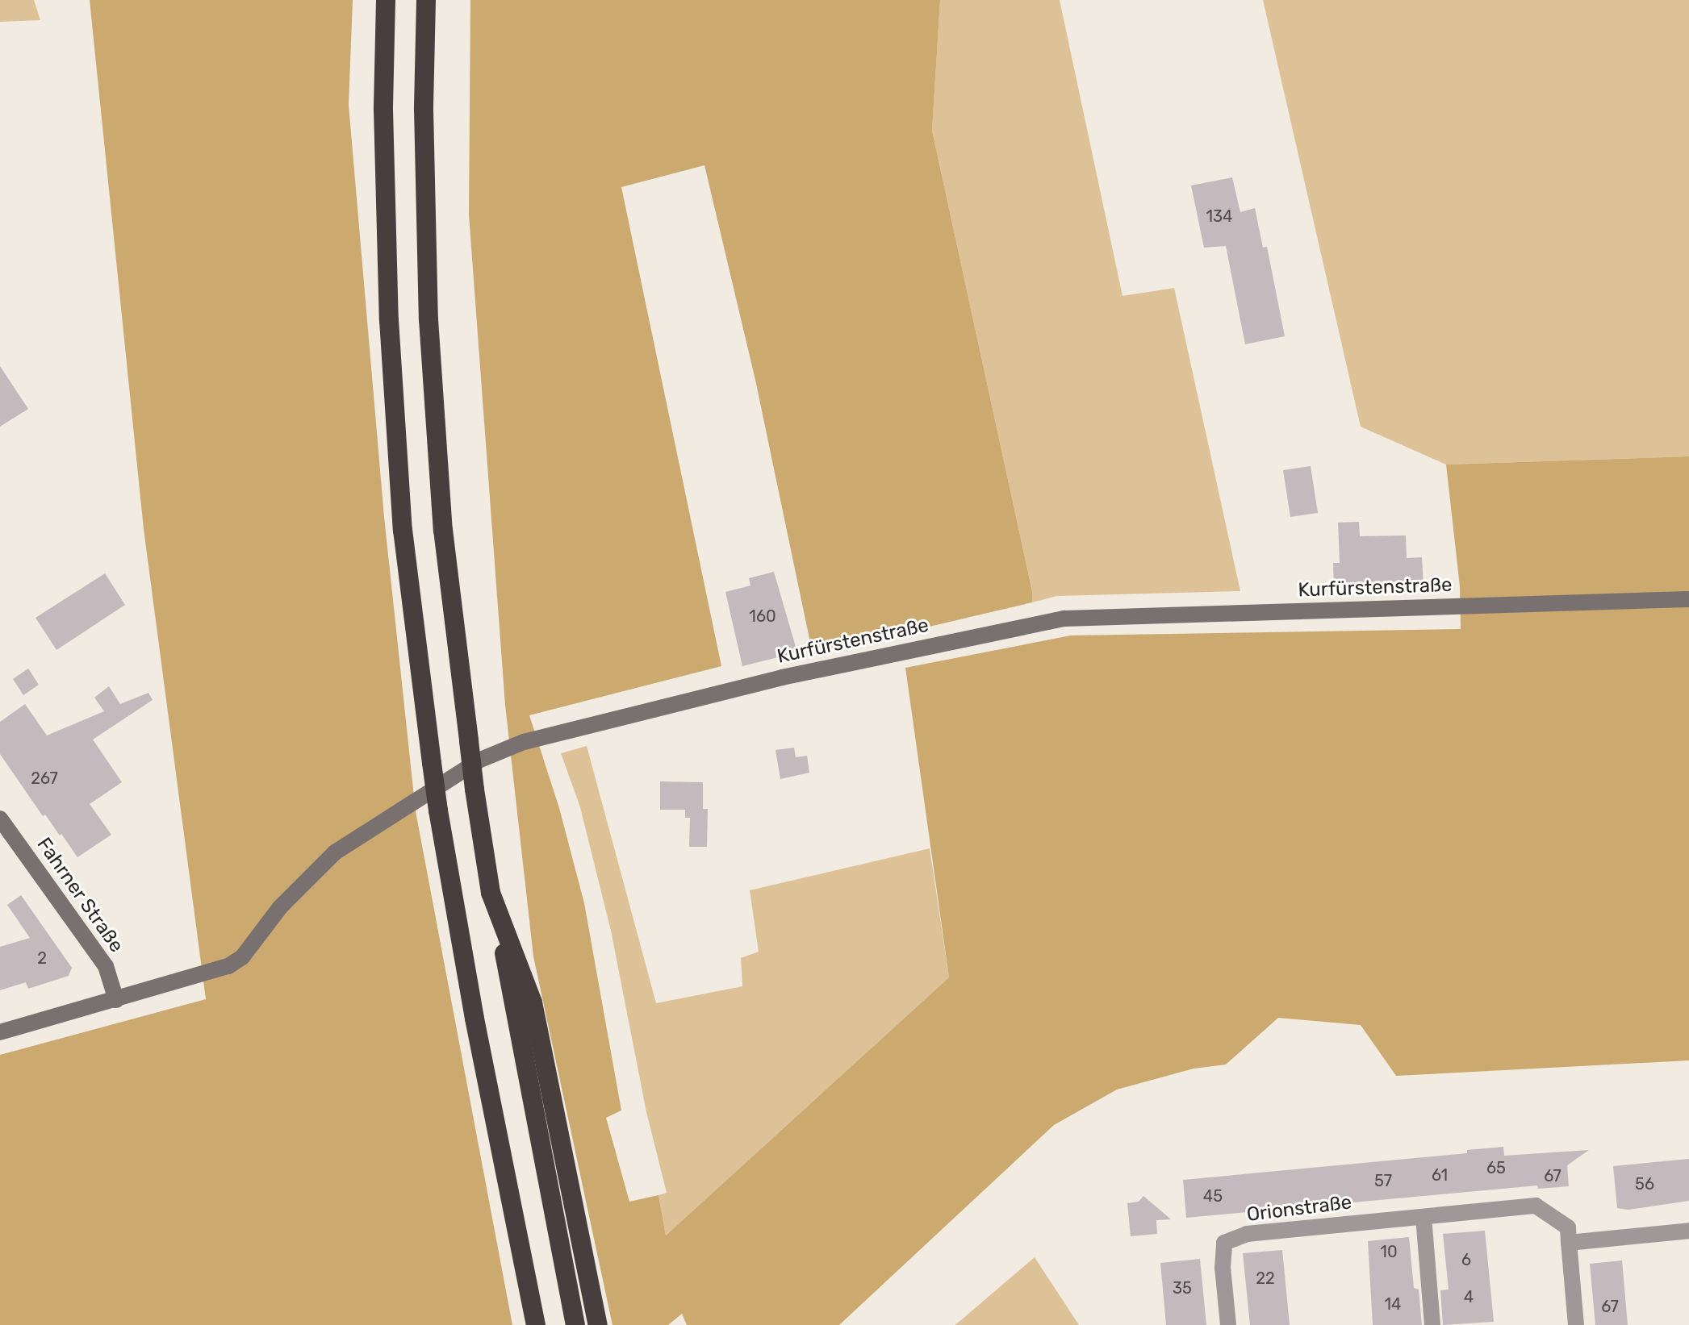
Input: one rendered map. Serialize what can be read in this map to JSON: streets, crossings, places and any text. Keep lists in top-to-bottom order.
{
  "streets": {
    "street": ["Kurfürstenstraße", "Fahrner Straße", "Orionstraße"]
  },
  "crossings": [
    ["Kurfürstenstraße", "Fahrner Straße"]
  ],
  "house_numbers": [
    "134",
    "160",
    "267",
    "2",
    "65",
    "61",
    "67",
    "57",
    "56",
    "45",
    "10",
    "6",
    "22",
    "35",
    "4",
    "14",
    "67"
  ]
}
